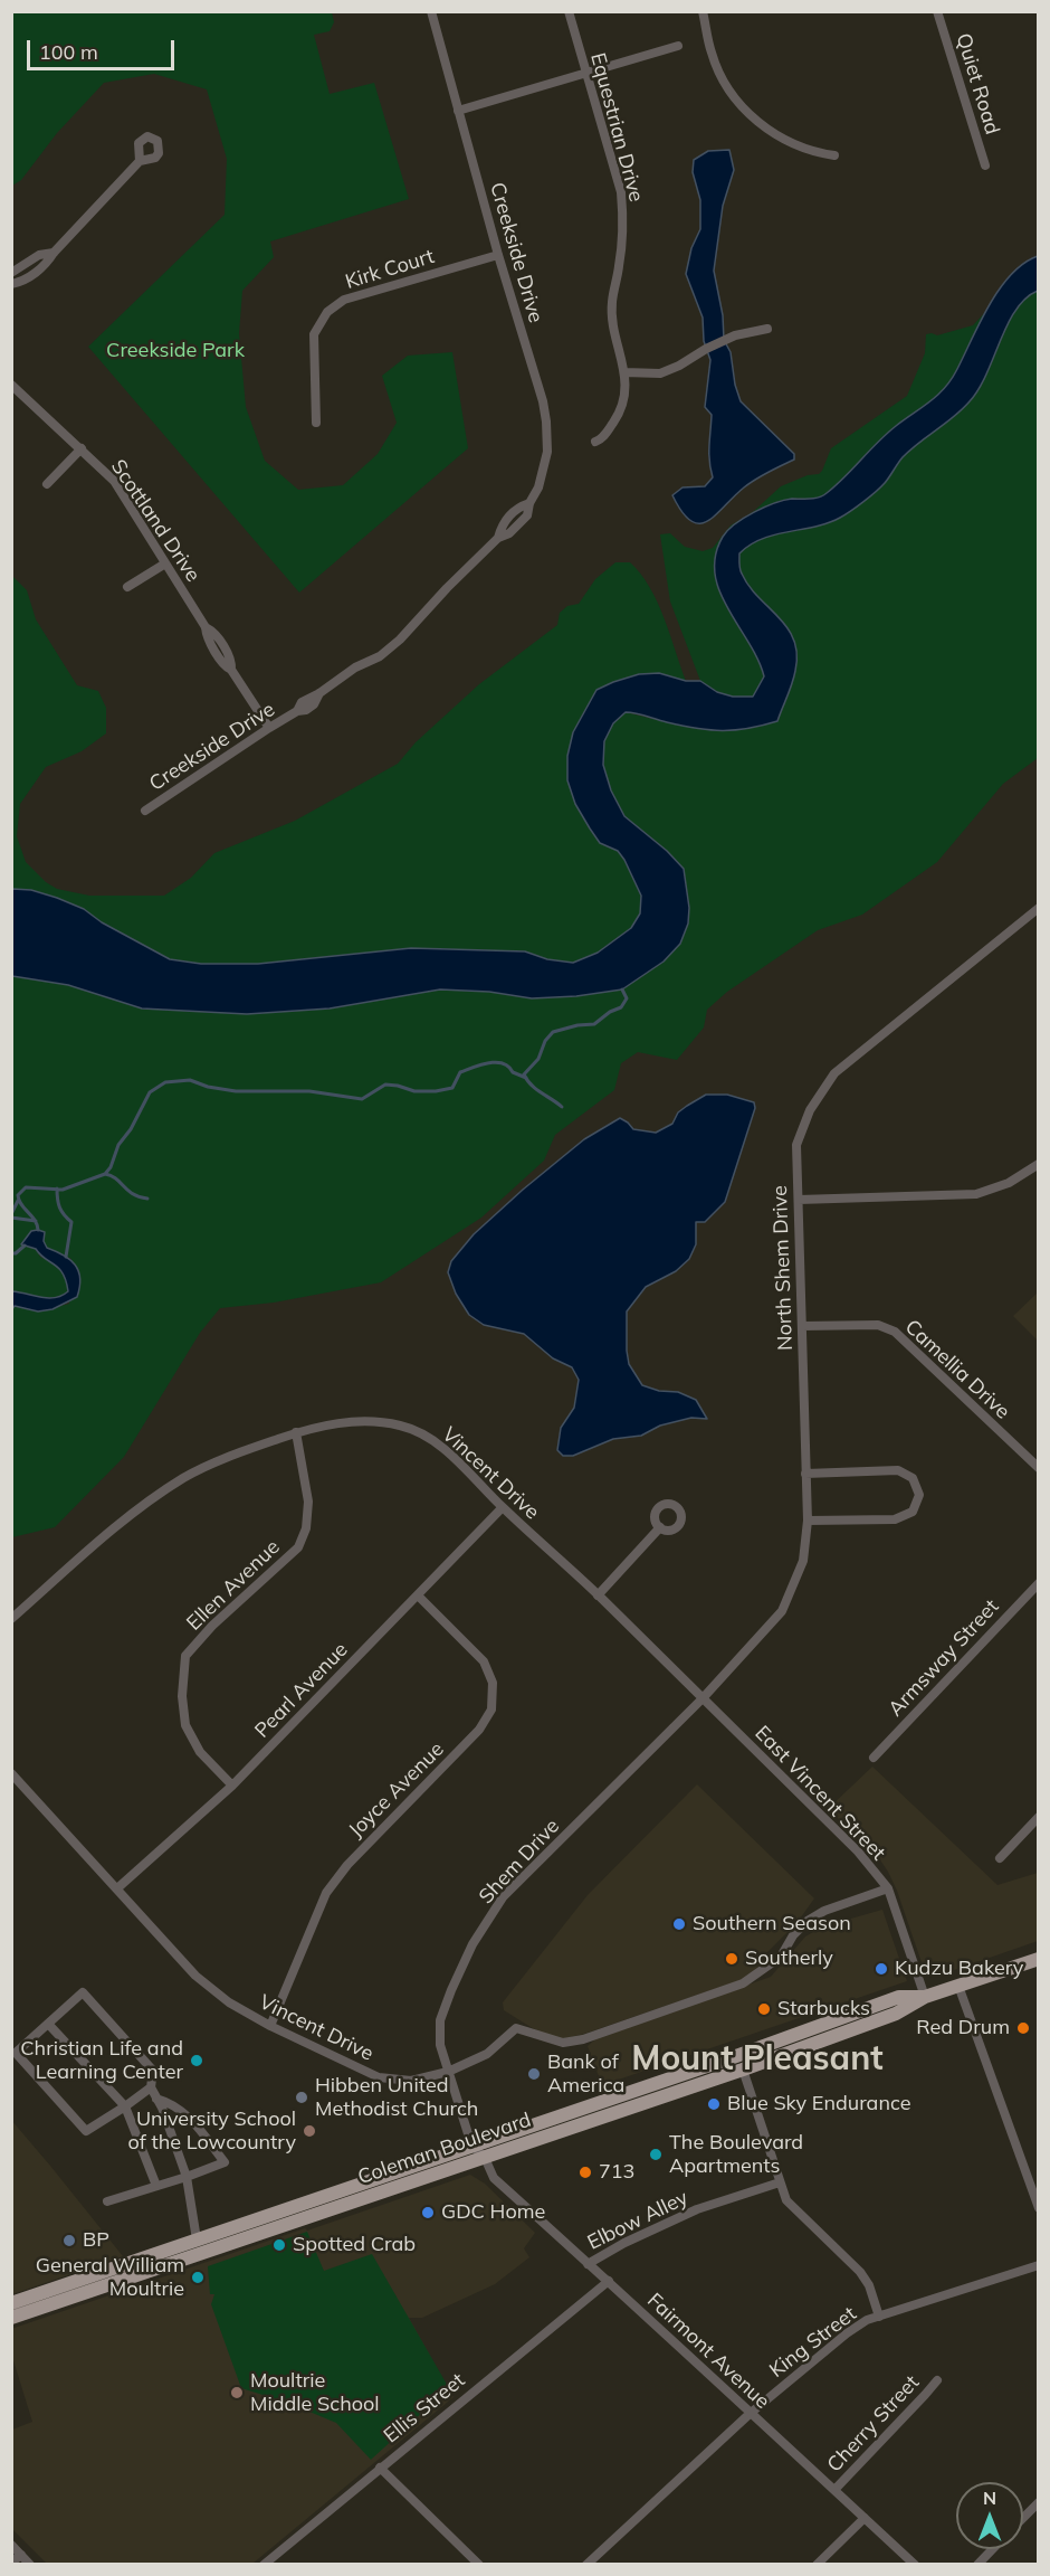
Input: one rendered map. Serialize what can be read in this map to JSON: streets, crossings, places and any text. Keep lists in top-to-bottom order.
{
  "streets": {
    "main road": ["Coleman Boulevard"],
    "street": [
      "Quiet Road",
      "Equestrian Drive",
      "Creekside Drive",
      "Kirk Court",
      "Scottland Drive",
      "North Shem Drive",
      "Camellia Drive",
      "Vincent Drive",
      "Ellen Avenue",
      "Armsway Street",
      "Pearl Avenue",
      "Joyce Avenue",
      "East Vincent Street",
      "Shem Drive",
      "Elbow Alley",
      "King Street",
      "Fairmont Avenue",
      "Ellis Street",
      "Cherry Street"
    ]
  },
  "crossings": [
    ["Creekside Drive", "Kirk Court"],
    ["Creekside Drive", "Scottland Drive"],
    ["North Shem Drive", "Camellia Drive"],
    ["North Shem Drive", "Vincent Drive"],
    ["North Shem Drive", "East Vincent Street"],
    ["North Shem Drive", "Shem Drive"],
    ["Vincent Drive", "Ellen Avenue"],
    ["Vincent Drive", "Pearl Avenue"],
    ["Vincent Drive", "Joyce Avenue"],
    ["Vincent Drive", "East Vincent Street"],
    ["Vincent Drive", "Shem Drive"],
    ["Ellen Avenue", "Pearl Avenue"],
    ["Pearl Avenue", "Joyce Avenue"],
    ["East Vincent Street", "Shem Drive"],
    ["East Vincent Street", "Coleman Boulevard"],
    ["Shem Drive", "Coleman Boulevard"],
    ["Shem Drive", "Fairmont Avenue"],
    ["Coleman Boulevard", "Fairmont Avenue"],
    ["Elbow Alley", "Fairmont Avenue"],
    ["King Street", "Fairmont Avenue"],
    ["Fairmont Avenue", "Ellis Street"],
    ["Fairmont Avenue", "Cherry Street"]
  ],
  "districts": ["Mount Pleasant"],
  "parks": ["Creekside Park"],
  "places": [
    "Southern Season",
    "Southerly",
    "Kudzu Bakery",
    "Starbucks",
    "Red Drum",
    "Christian Life and Learning Center",
    "Bank of America",
    "Hibben United Methodist Church",
    "Blue Sky Endurance",
    "University School of the Lowcountry",
    "The Boulevard Apartments",
    "713",
    "GDC Home",
    "BP",
    "Spotted Crab",
    "General William Moultrie",
    "Moultrie Middle School"
  ],
  "scale_bar": "100 m",
  "north": "top"
}
